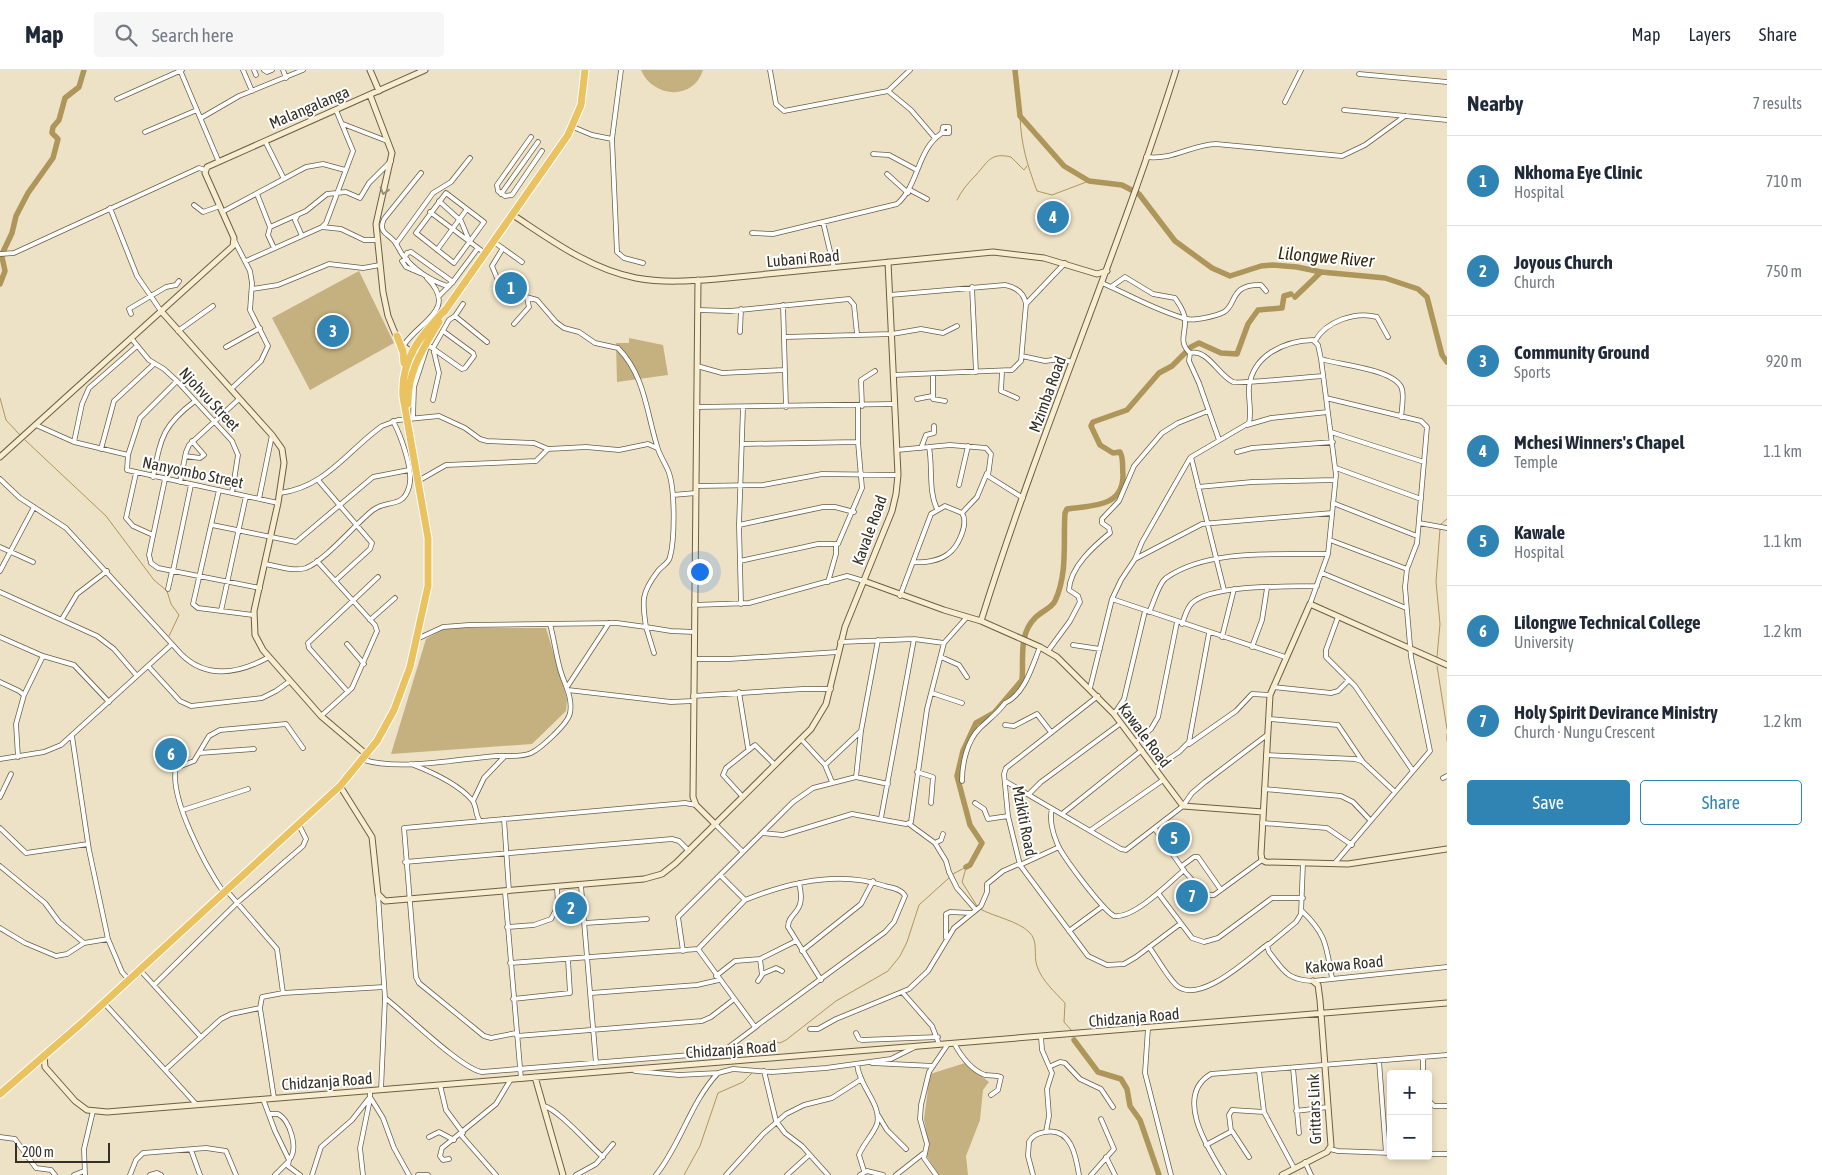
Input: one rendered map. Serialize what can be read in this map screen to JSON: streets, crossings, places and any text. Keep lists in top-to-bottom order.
{
  "streets": {
    "street": [
      "Malangalanga",
      "Lubani Road",
      "Mzimba Road",
      "Njohvu Street",
      "Nanyombo Street",
      "Kavale Road",
      "Kawale Road",
      "Mzikiti Road",
      "Kakowa Road",
      "Chidzanja Road",
      "Grittars Link"
    ]
  },
  "crossings": [
    ["Lubani Road", "Mzimba Road"],
    ["Lubani Road", "Kavale Road"],
    ["Mzimba Road", "Kavale Road"],
    ["Njohvu Street", "Nanyombo Street"],
    ["Kavale Road", "Kawale Road"],
    ["Kawale Road", "Mzikiti Road"],
    ["Kakowa Road", "Grittars Link"],
    ["Chidzanja Road", "Grittars Link"]
  ],
  "water": ["Lilongwe River"],
  "scale_bar": "200 m",
  "page": {
    "header": "Map",
    "search": "Search here",
    "nav": ["Map", "Layers", "Share"],
    "heading": ["Nearby", "7 results"],
    "list": [
      {
        "mark": "1",
        "name": "Nkhoma Eye Clinic",
        "note": "Hospital",
        "value": "710 m"
      },
      {
        "mark": "2",
        "name": "Joyous Church",
        "note": "Church",
        "value": "750 m"
      },
      {
        "mark": "3",
        "name": "Community Ground",
        "note": "Sports",
        "value": "920 m"
      },
      {
        "mark": "4",
        "name": "Mchesi Winners's Chapel",
        "note": "Temple",
        "value": "1.1 km"
      },
      {
        "mark": "5",
        "name": "Kawale",
        "note": "Hospital",
        "value": "1.1 km"
      },
      {
        "mark": "6",
        "name": "Lilongwe Technical College",
        "note": "University",
        "value": "1.2 km"
      },
      {
        "mark": "7",
        "name": "Holy Spirit Devirance Ministry",
        "note": "Church · Nungu Crescent",
        "value": "1.2 km"
      }
    ],
    "pins": [
      "4",
      "1",
      "3",
      "6",
      "5",
      "7",
      "2"
    ],
    "buttons": ["Save", "Share"],
    "map_buttons": ["+", "−"],
    "scale": "200 m"
  }
}
